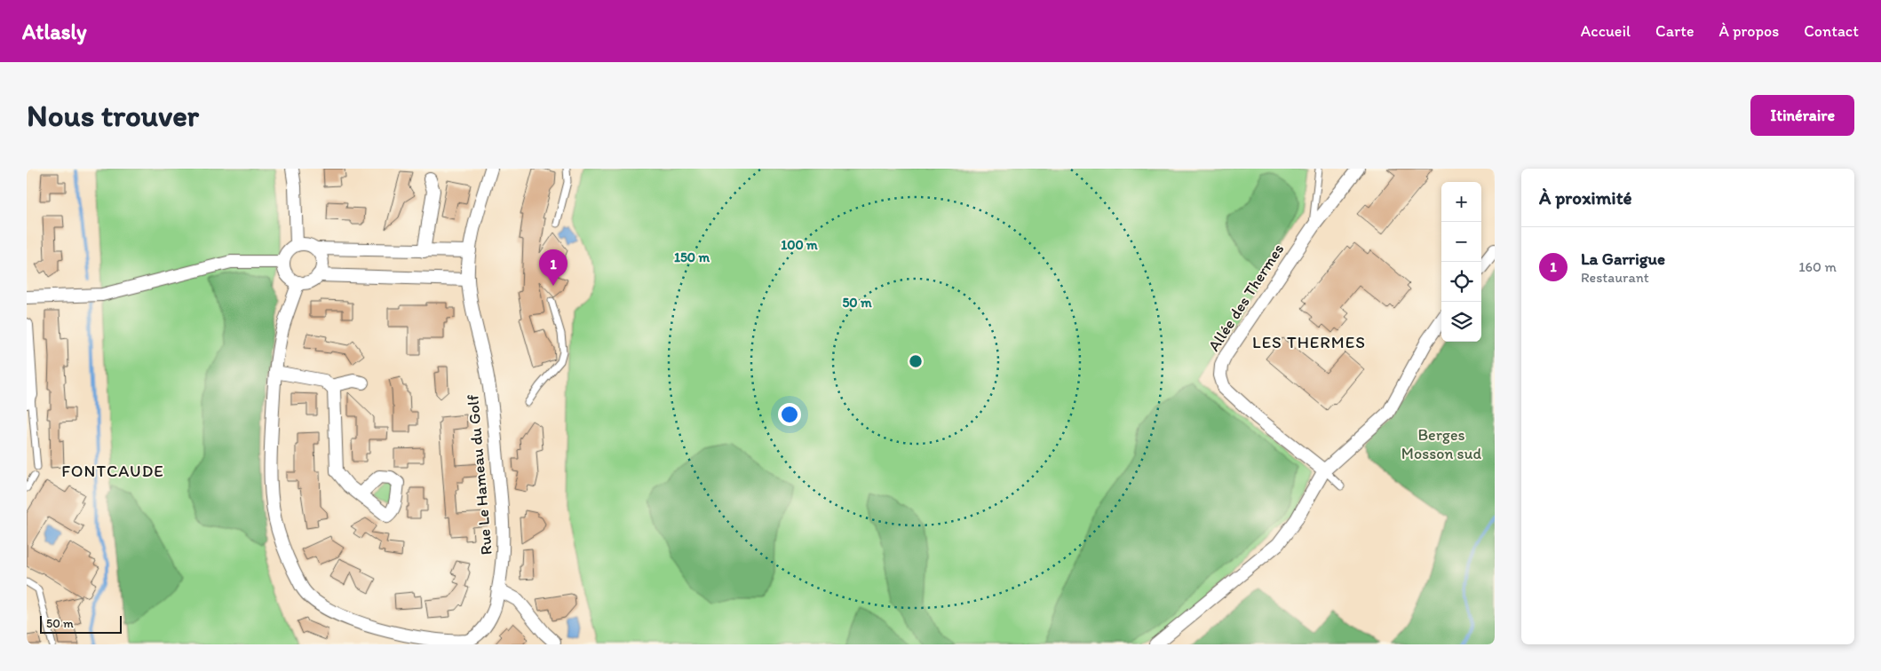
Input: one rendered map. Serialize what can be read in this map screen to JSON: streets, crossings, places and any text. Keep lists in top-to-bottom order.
{
  "streets": {
    "street": ["Allée des Thermes", "Rue Le Hameau du Golf"]
  },
  "districts": ["LES THERMES", "FONTCAUDE"],
  "parks": ["Berges Mosson sud"],
  "scale_bar": "50 m",
  "page": {
    "header": "Atlasly",
    "nav": [
      "Accueil",
      "Carte",
      "À propos",
      "Contact"
    ],
    "buttons": "Itinéraire",
    "title": "Nous trouver",
    "heading": "À proximité",
    "map_buttons": ["+", "−"],
    "list": [
      {
        "mark": "1",
        "name": "La Garrigue",
        "note": "Restaurant",
        "value": "160 m"
      }
    ],
    "pins": "1",
    "scale": "50 m"
  },
  "rings": ["100 m", "150 m", "50 m"]
}
